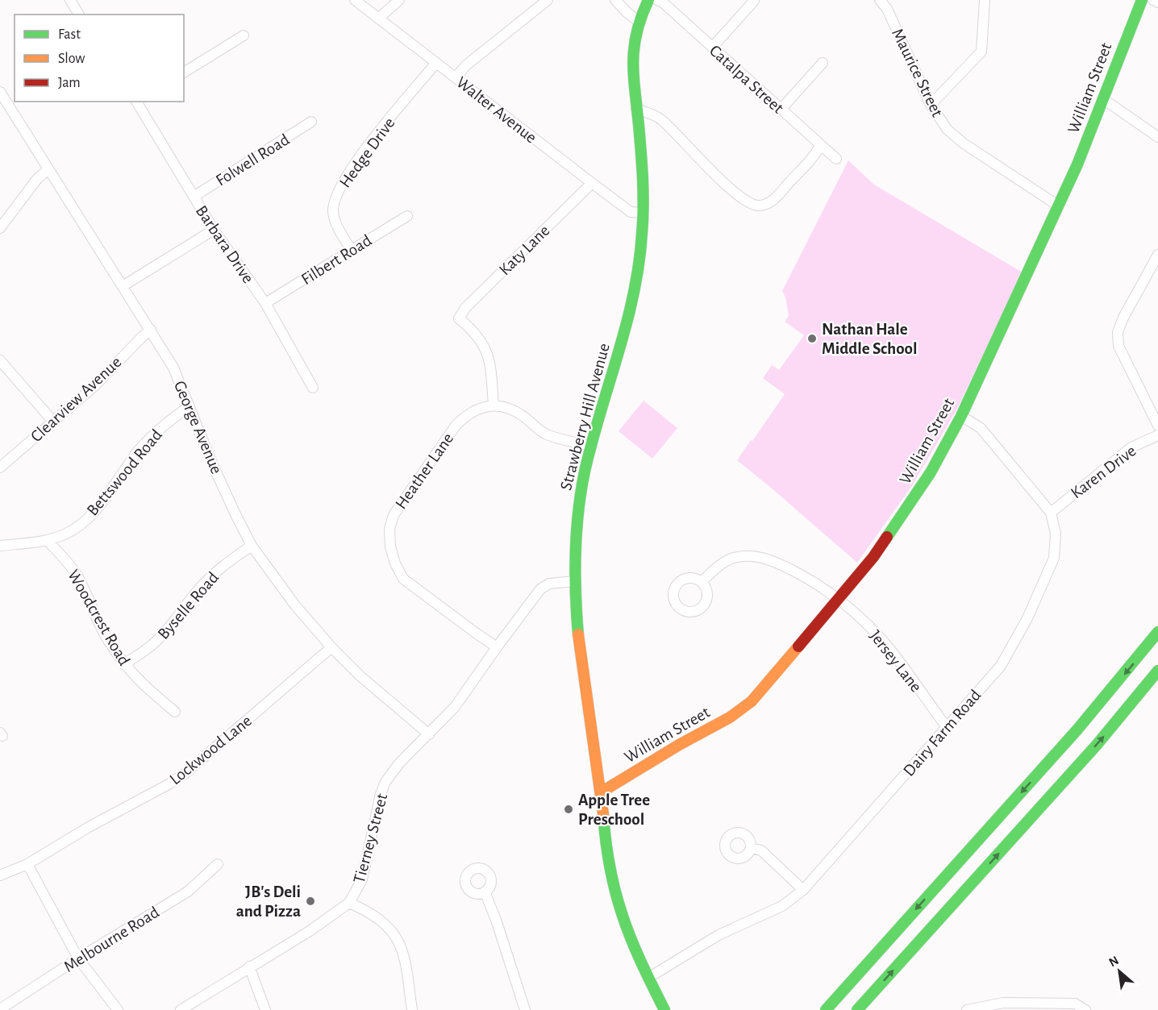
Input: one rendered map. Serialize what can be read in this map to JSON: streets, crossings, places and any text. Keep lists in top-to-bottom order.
{
  "streets": {
    "main road": ["William Street", "Strawberry Hill Avenue"],
    "street": [
      "Maurice Street",
      "Catalpa Street",
      "Walter Avenue",
      "Hedge Drive",
      "Folwell Road",
      "Barbara Drive",
      "Katy Lane",
      "Filbert Road",
      "Clearview Avenue",
      "George Avenue",
      "Heather Lane",
      "Karen Drive",
      "Bettswood Road",
      "Byselle Road",
      "Woodcrest Road",
      "Jersey Lane",
      "Dairy Farm Road",
      "Lockwood Lane",
      "Tierney Street",
      "Melbourne Road"
    ]
  },
  "crossings": [
    ["Maurice Street", "William Street"],
    ["William Street", "Strawberry Hill Avenue"],
    ["William Street", "Jersey Lane"],
    ["William Street", "Dairy Farm Road"],
    ["Walter Avenue", "Hedge Drive"],
    ["Walter Avenue", "Katy Lane"],
    ["Walter Avenue", "Strawberry Hill Avenue"],
    ["Hedge Drive", "Filbert Road"],
    ["Folwell Road", "Barbara Drive"],
    ["Barbara Drive", "Filbert Road"],
    ["Katy Lane", "Heather Lane"],
    ["Clearview Avenue", "George Avenue"],
    ["Strawberry Hill Avenue", "Dairy Farm Road"],
    ["Strawberry Hill Avenue", "Tierney Street"],
    ["George Avenue", "Bettswood Road"],
    ["George Avenue", "Byselle Road"],
    ["George Avenue", "Lockwood Lane"],
    ["George Avenue", "Tierney Street"],
    ["Heather Lane", "Tierney Street"],
    ["Karen Drive", "Dairy Farm Road"],
    ["Bettswood Road", "Woodcrest Road"],
    ["Byselle Road", "Woodcrest Road"],
    ["Jersey Lane", "Dairy Farm Road"]
  ],
  "places": ["Nathan Hale Middle School", "Apple Tree Preschool", "JB's Deli and Pizza"],
  "legend": ["Fast", "Slow", "Jam"],
  "north": "top left"
}
